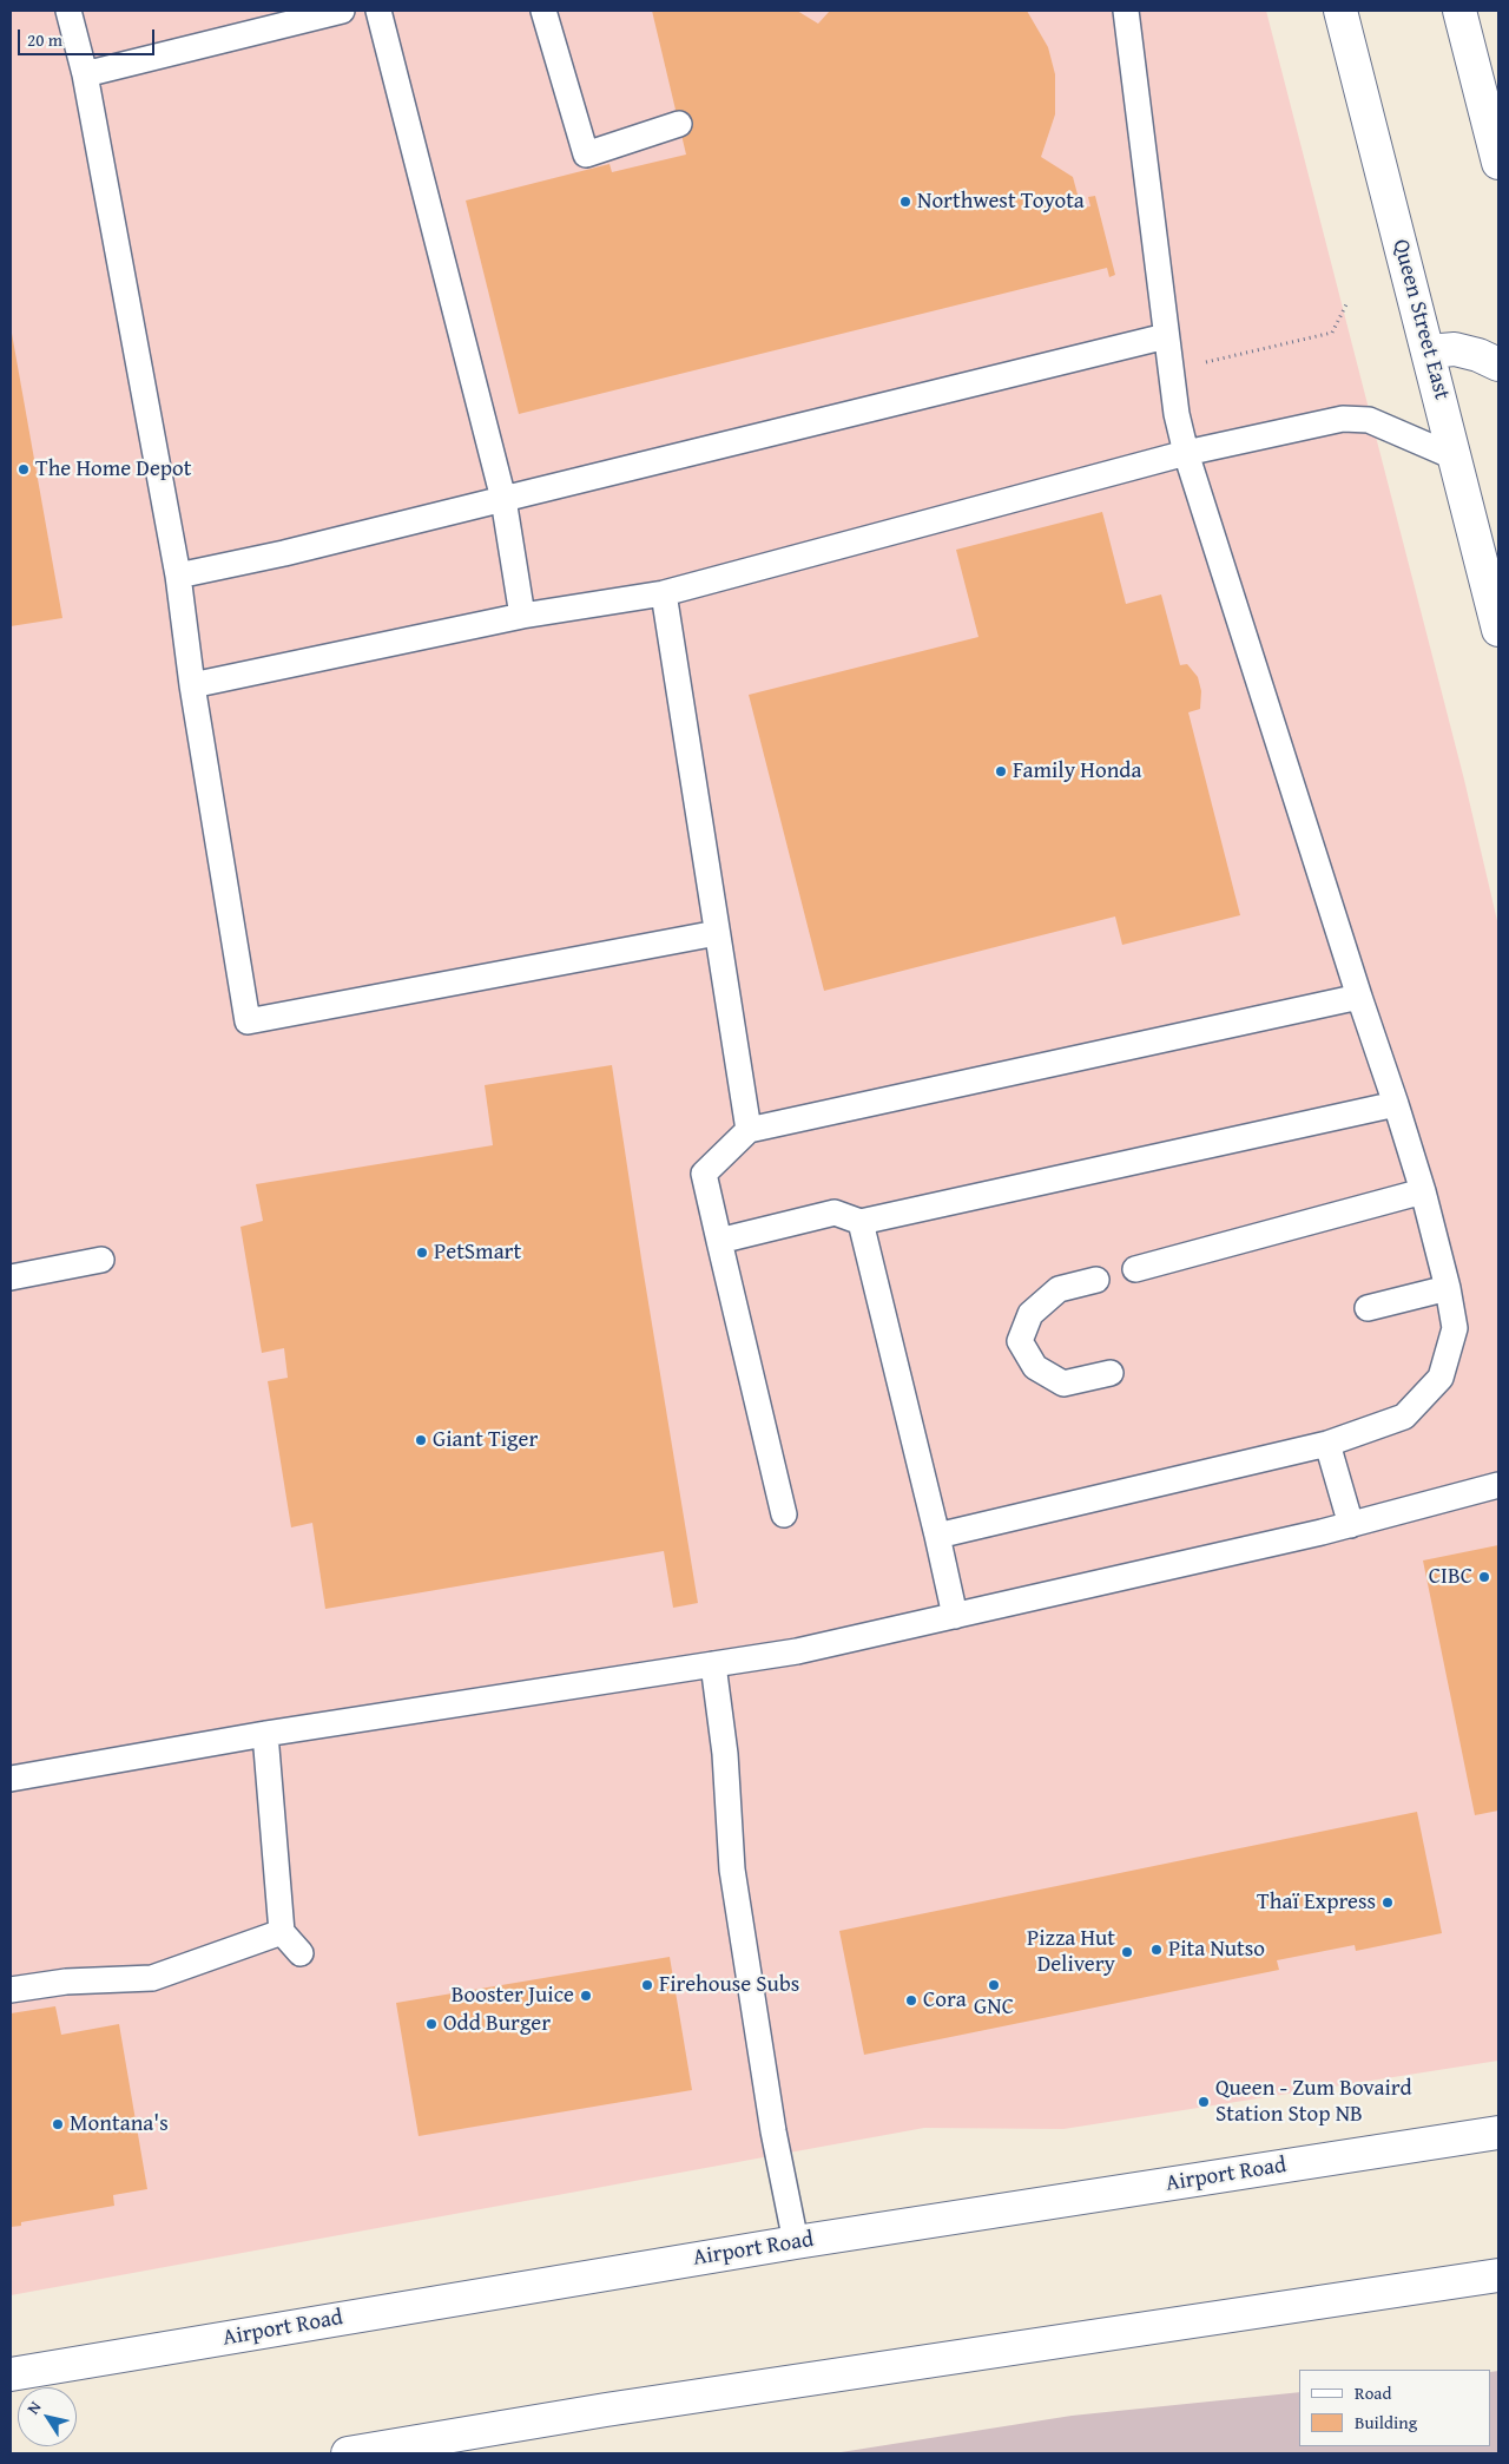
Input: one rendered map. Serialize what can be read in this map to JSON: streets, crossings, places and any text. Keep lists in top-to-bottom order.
{
  "streets": {
    "main road": ["Queen Street East", "Airport Road"]
  },
  "places": [
    "Northwest Toyota",
    "The Home Depot",
    "Family Honda",
    "PetSmart",
    "Giant Tiger",
    "CIBC",
    "Thaï Express",
    "Pita Nutso",
    "Pizza Hut Delivery",
    "Firehouse Subs",
    "GNC",
    "Booster Juice",
    "Cora",
    "Odd Burger",
    "Queen - Zum Bovaird Station Stop NB",
    "Montana's"
  ],
  "legend": ["Road", "Building"],
  "scale_bar": "20 m",
  "north": "top left"
}
